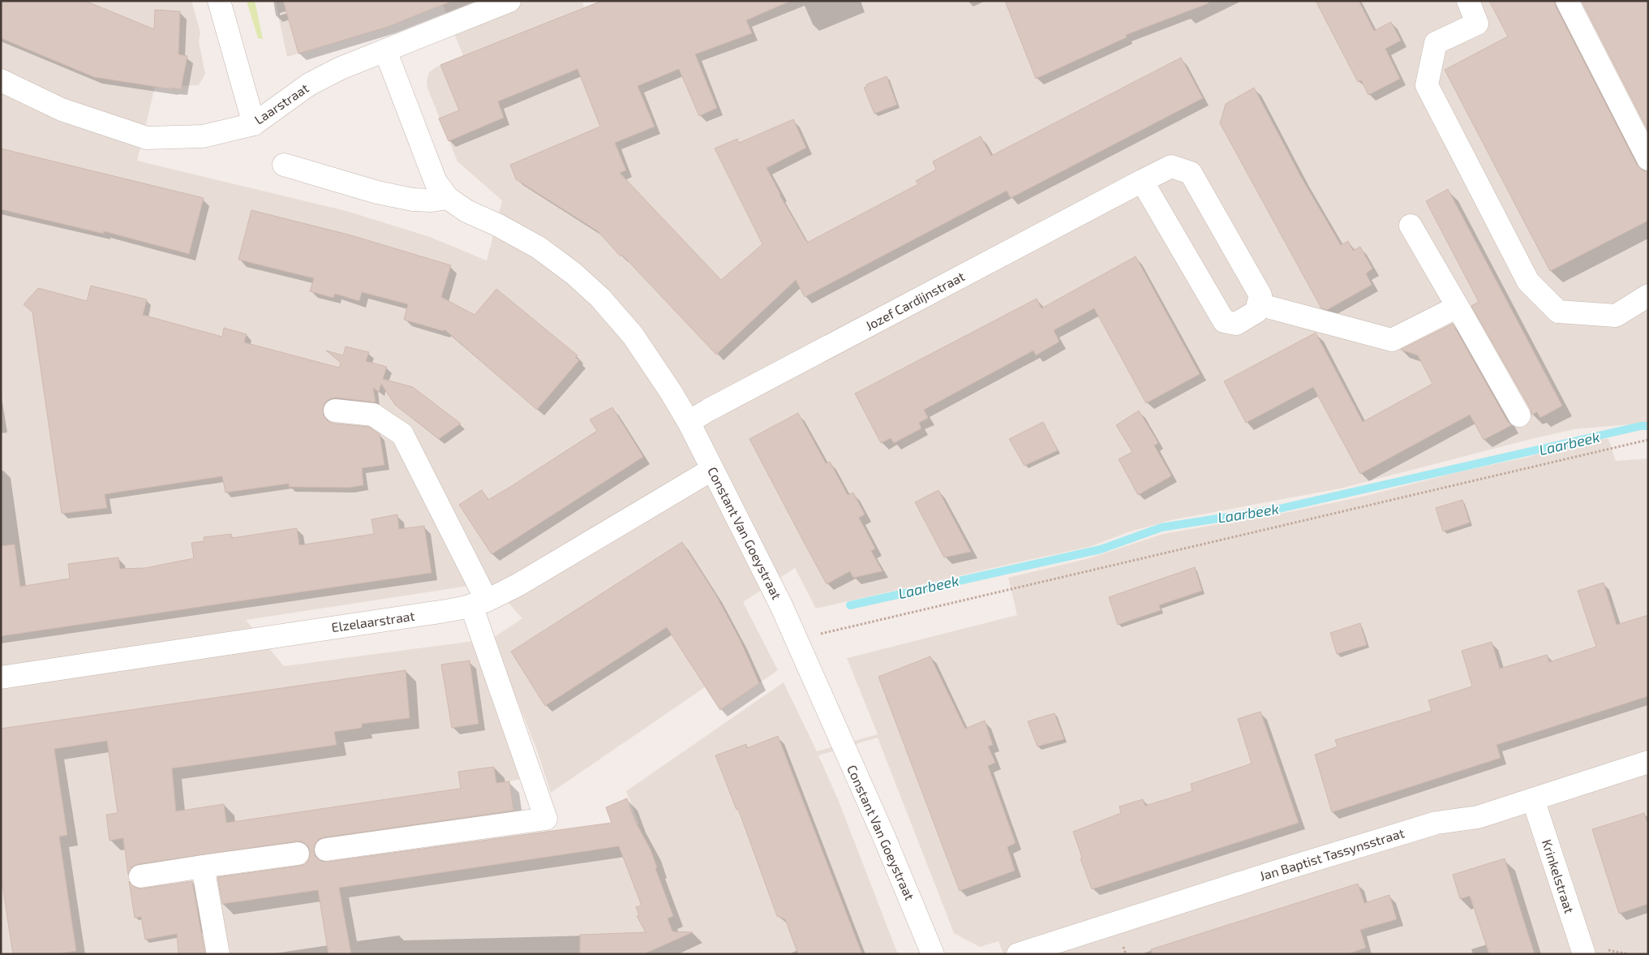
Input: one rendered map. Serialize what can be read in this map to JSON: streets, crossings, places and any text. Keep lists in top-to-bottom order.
{
  "streets": {
    "street": [
      "Laarstraat",
      "Jozef Cardijnstraat",
      "Constant Van Goeystraat",
      "Elzelaarstraat",
      "Jan Baptist Tassynsstraat",
      "Krinkelstraat"
    ]
  },
  "crossings": [
    ["Laarstraat", "Constant Van Goeystraat"],
    ["Jozef Cardijnstraat", "Constant Van Goeystraat"],
    ["Constant Van Goeystraat", "Elzelaarstraat"],
    ["Jan Baptist Tassynsstraat", "Krinkelstraat"]
  ],
  "water": ["Laarbeek"]
}
